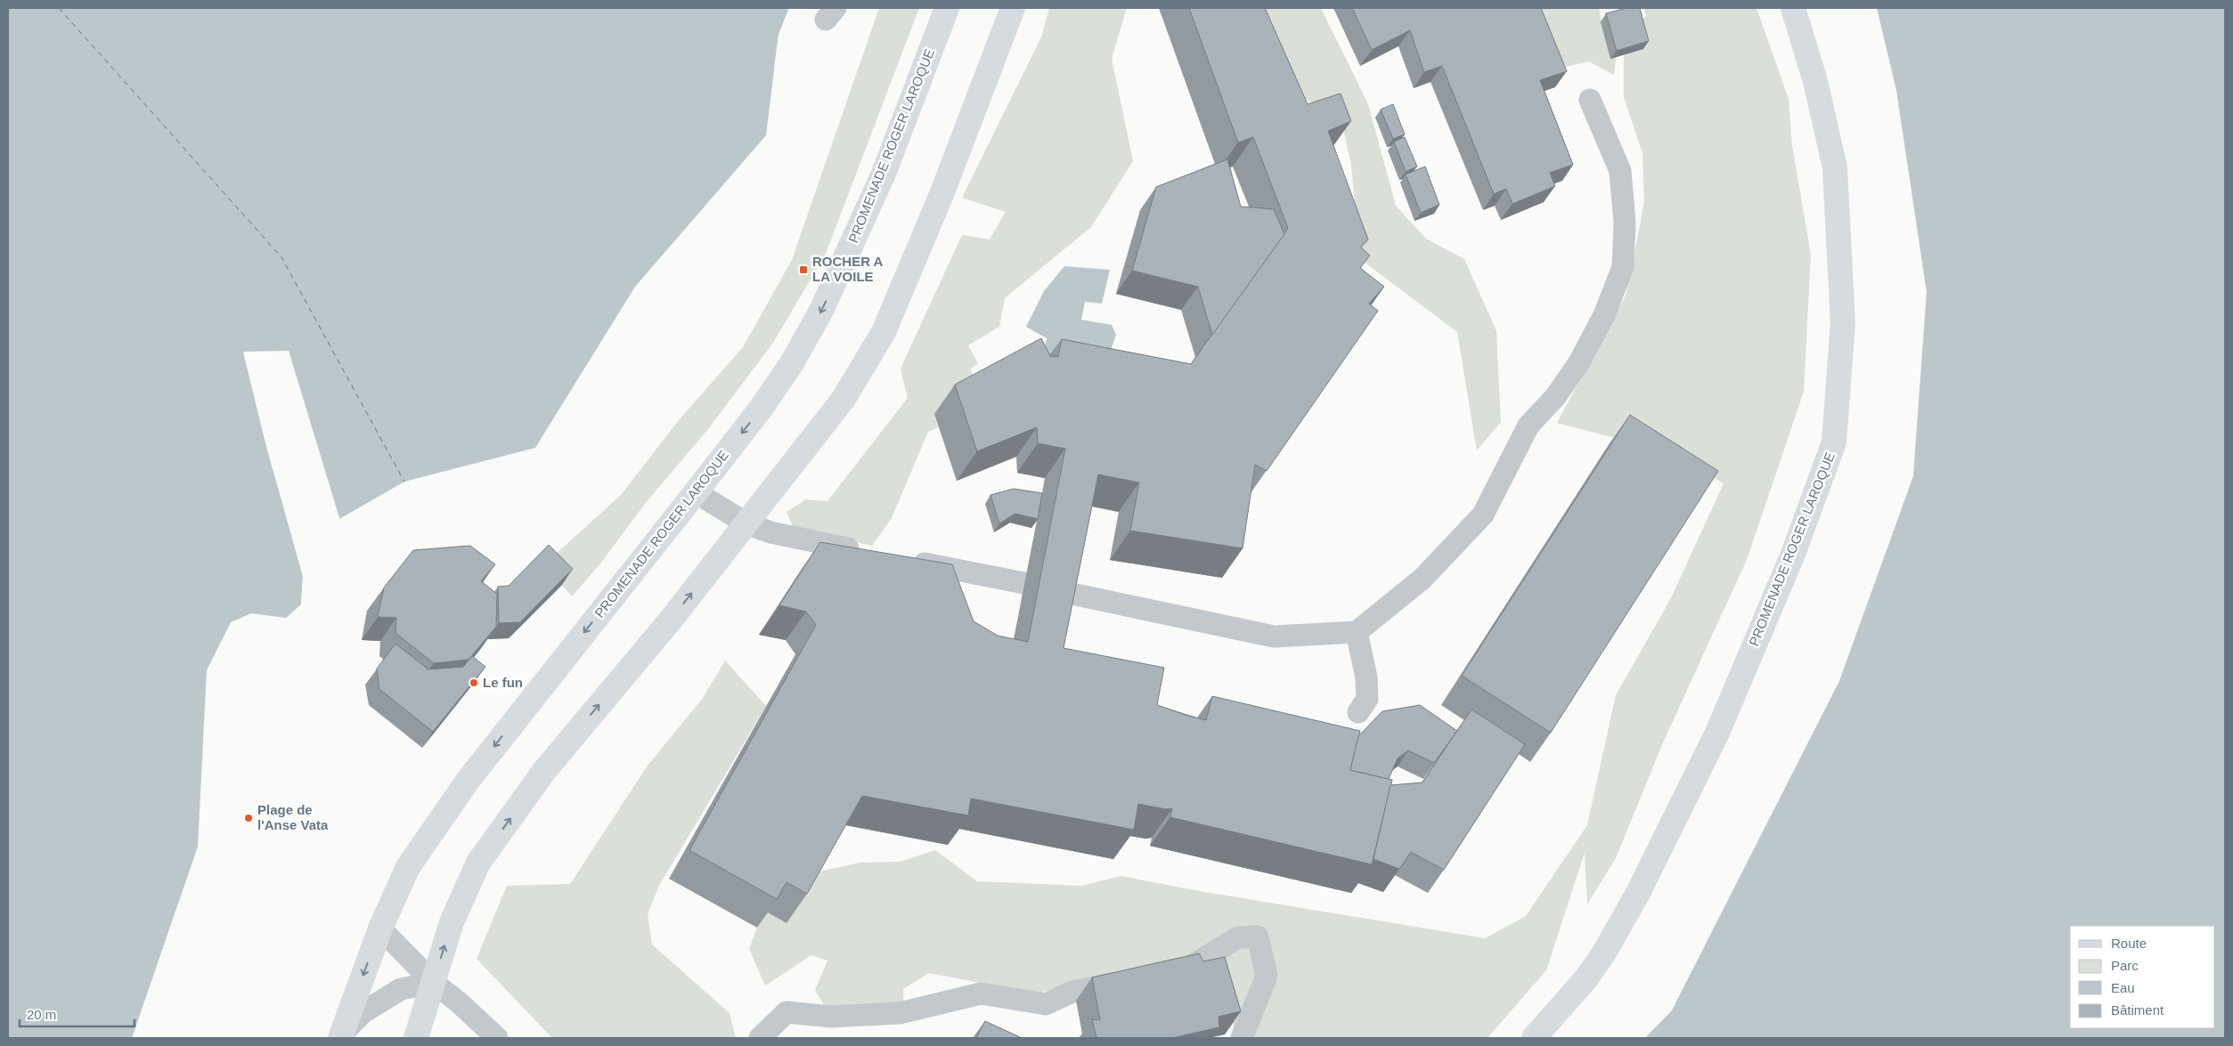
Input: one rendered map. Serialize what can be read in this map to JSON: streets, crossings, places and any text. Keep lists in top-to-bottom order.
{
  "streets": {
    "main road": ["PROMENADE ROGER LAROQUE"]
  },
  "places": {
    "transit": ["ROCHER A LA VOILE"],
    "other": ["Le fun", "Plage de l'Anse Vata"]
  },
  "legend": [
    "Route",
    "Parc",
    "Eau",
    "Bâtiment"
  ],
  "scale_bar": "20 m"
}
